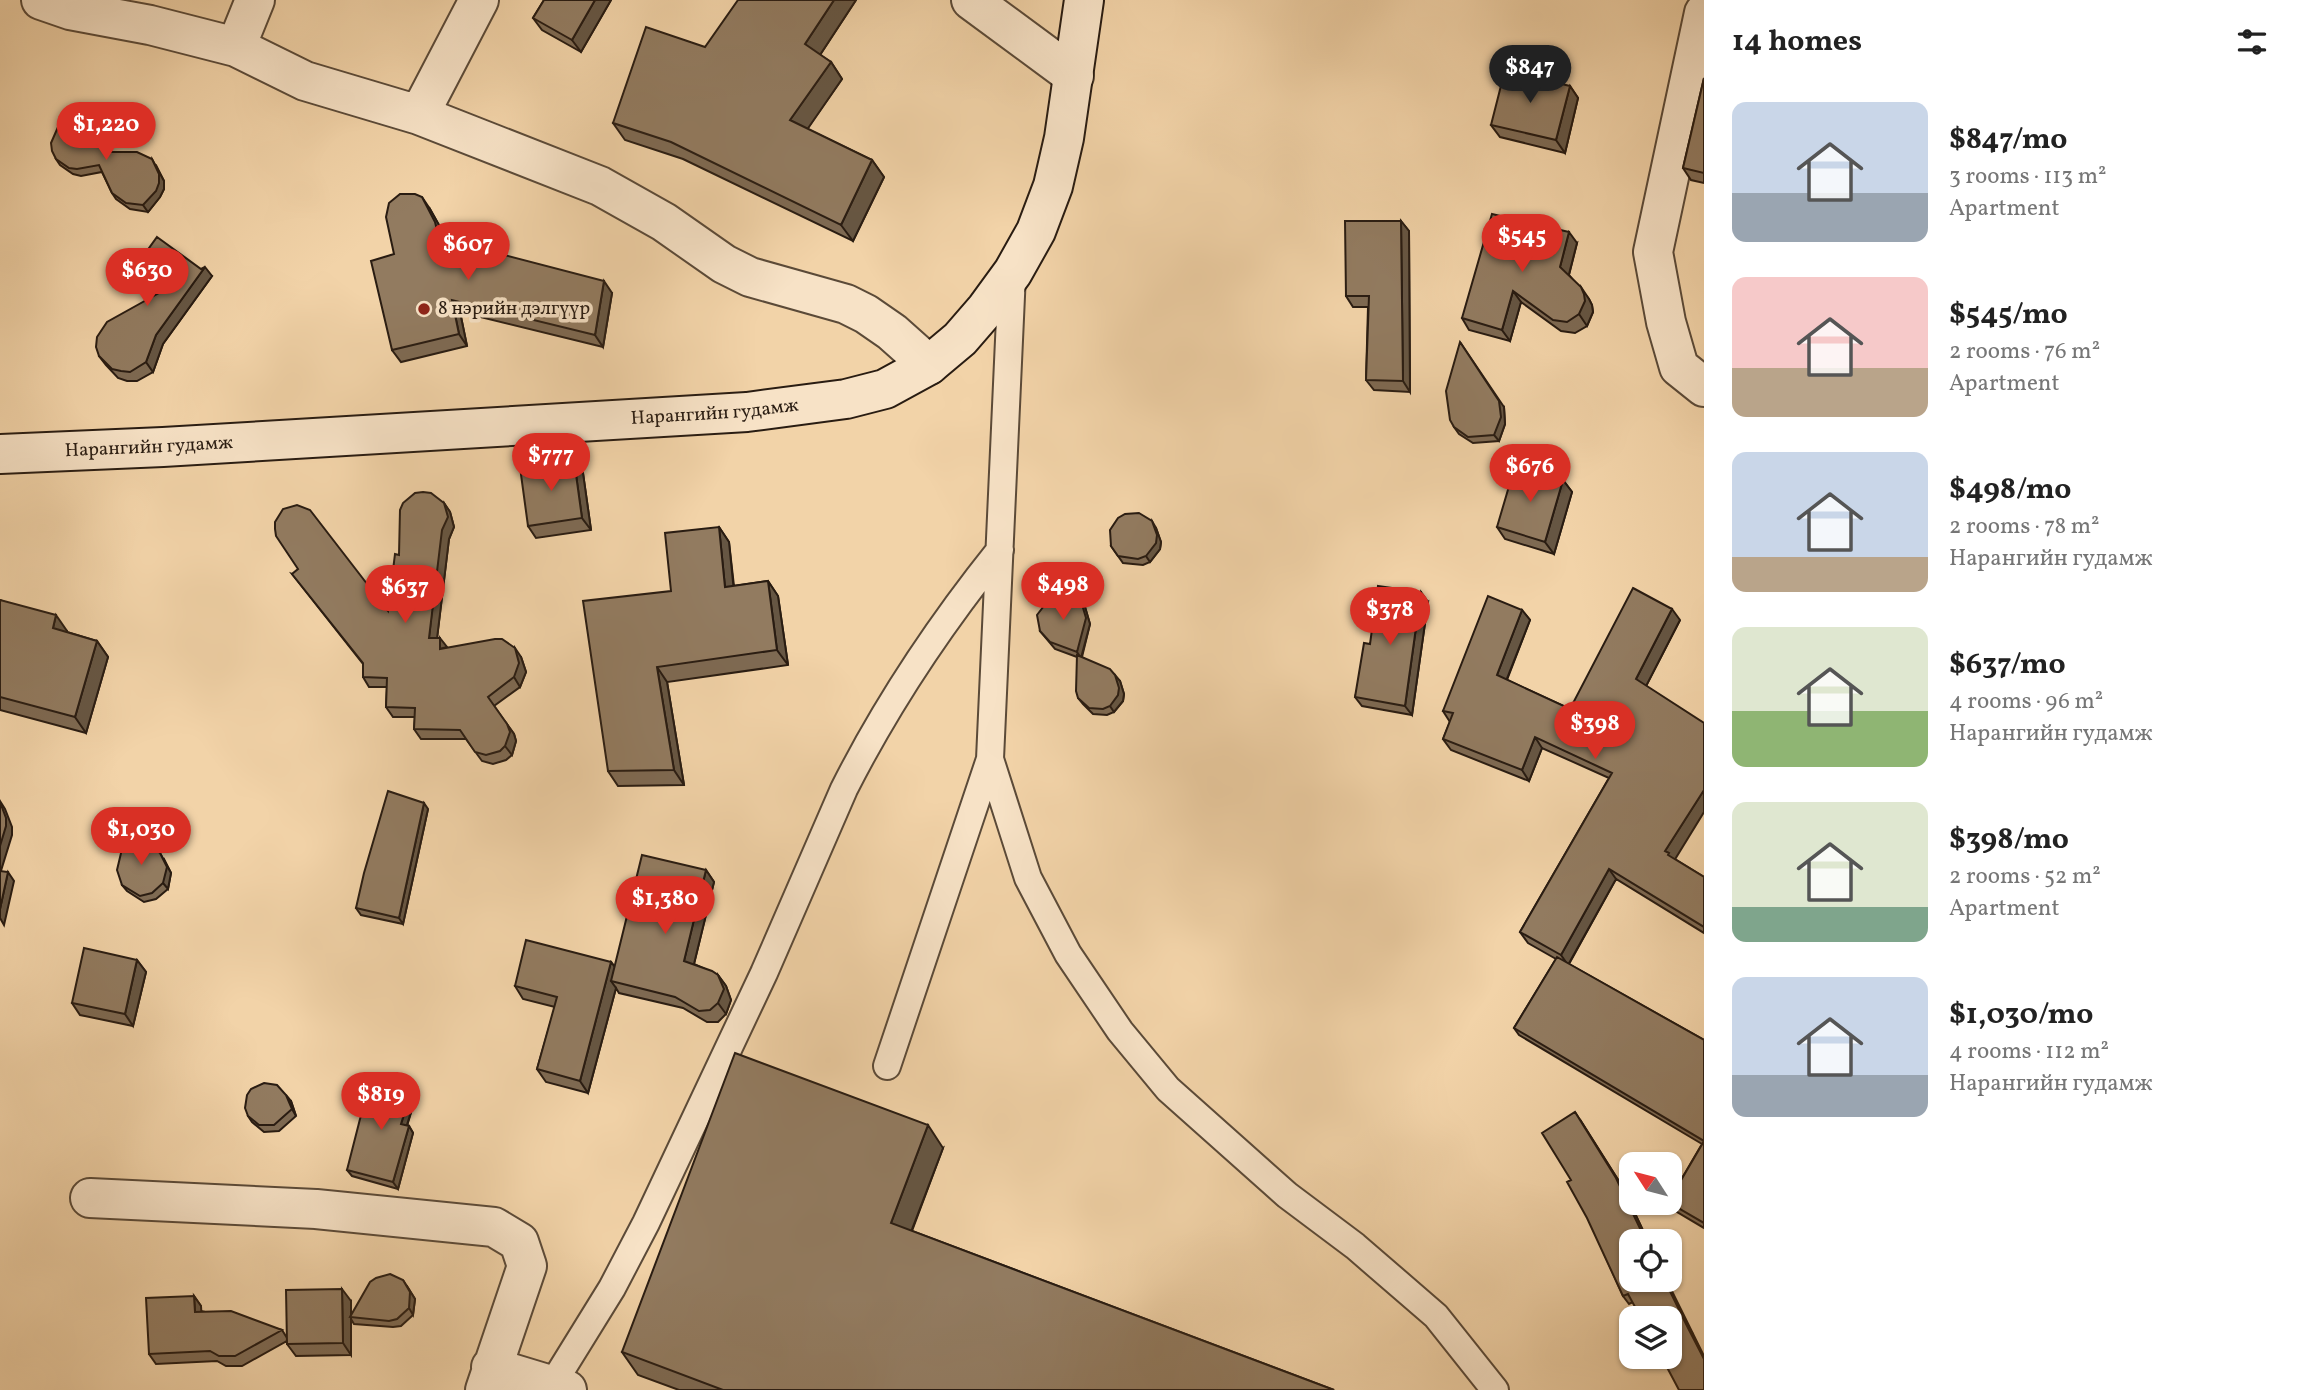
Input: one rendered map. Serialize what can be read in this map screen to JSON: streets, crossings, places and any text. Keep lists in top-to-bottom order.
{
  "streets": {
    "street": ["Нарангийн гудамж"]
  },
  "places": ["8 нэрийн дэлгүүр"],
  "north": "top left",
  "page": {
    "heading": "14 homes",
    "price": [
      "$847",
      "$1,220",
      "$545",
      "$607",
      "$630",
      "$777",
      "$676",
      "$498",
      "$637",
      "$378",
      "$398",
      "$1,030",
      "$1,380",
      "$819"
    ],
    "list": [
      {
        "name": "$847/mo",
        "note": "3 rooms · 113 m² · Apartment"
      },
      {
        "name": "$545/mo",
        "note": "2 rooms · 76 m² · Apartment"
      },
      {
        "name": "$498/mo",
        "note": "2 rooms · 78 m² · Нарангийн гудамж"
      },
      {
        "name": "$637/mo",
        "note": "4 rooms · 96 m² · Нарангийн гудамж"
      },
      {
        "name": "$398/mo",
        "note": "2 rooms · 52 m² · Apartment"
      },
      {
        "name": "$1,030/mo",
        "note": "4 rooms · 112 m² · Нарангийн гудамж"
      }
    ]
  }
}
